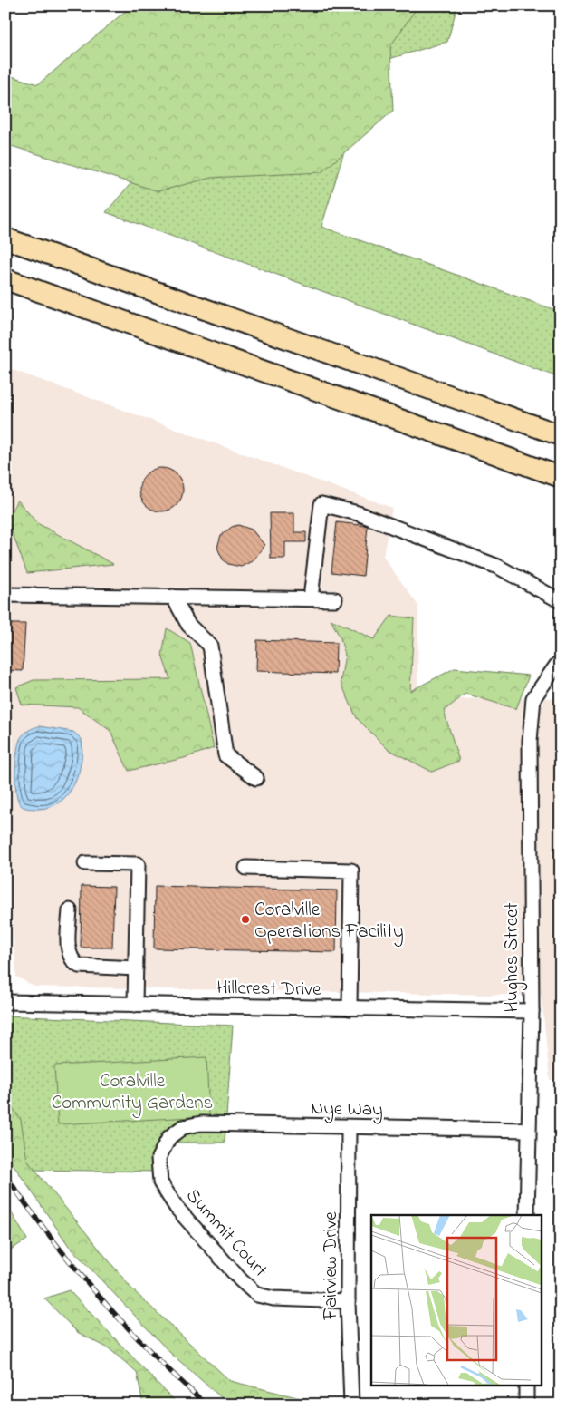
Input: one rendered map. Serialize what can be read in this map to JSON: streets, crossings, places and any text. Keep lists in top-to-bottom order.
{
  "streets": {
    "street": [
      "Hughes Street",
      "Hillcrest Drive",
      "Nye Way",
      "Summit Court",
      "Fairview Drive"
    ]
  },
  "crossings": [
    ["Hughes Street", "Hillcrest Drive"],
    ["Hughes Street", "Nye Way"],
    ["Nye Way", "Summit Court"],
    ["Nye Way", "Fairview Drive"],
    ["Summit Court", "Fairview Drive"]
  ],
  "parks": ["Coralville Community Gardens"],
  "places": ["Coralville Operations Facility"]
}
